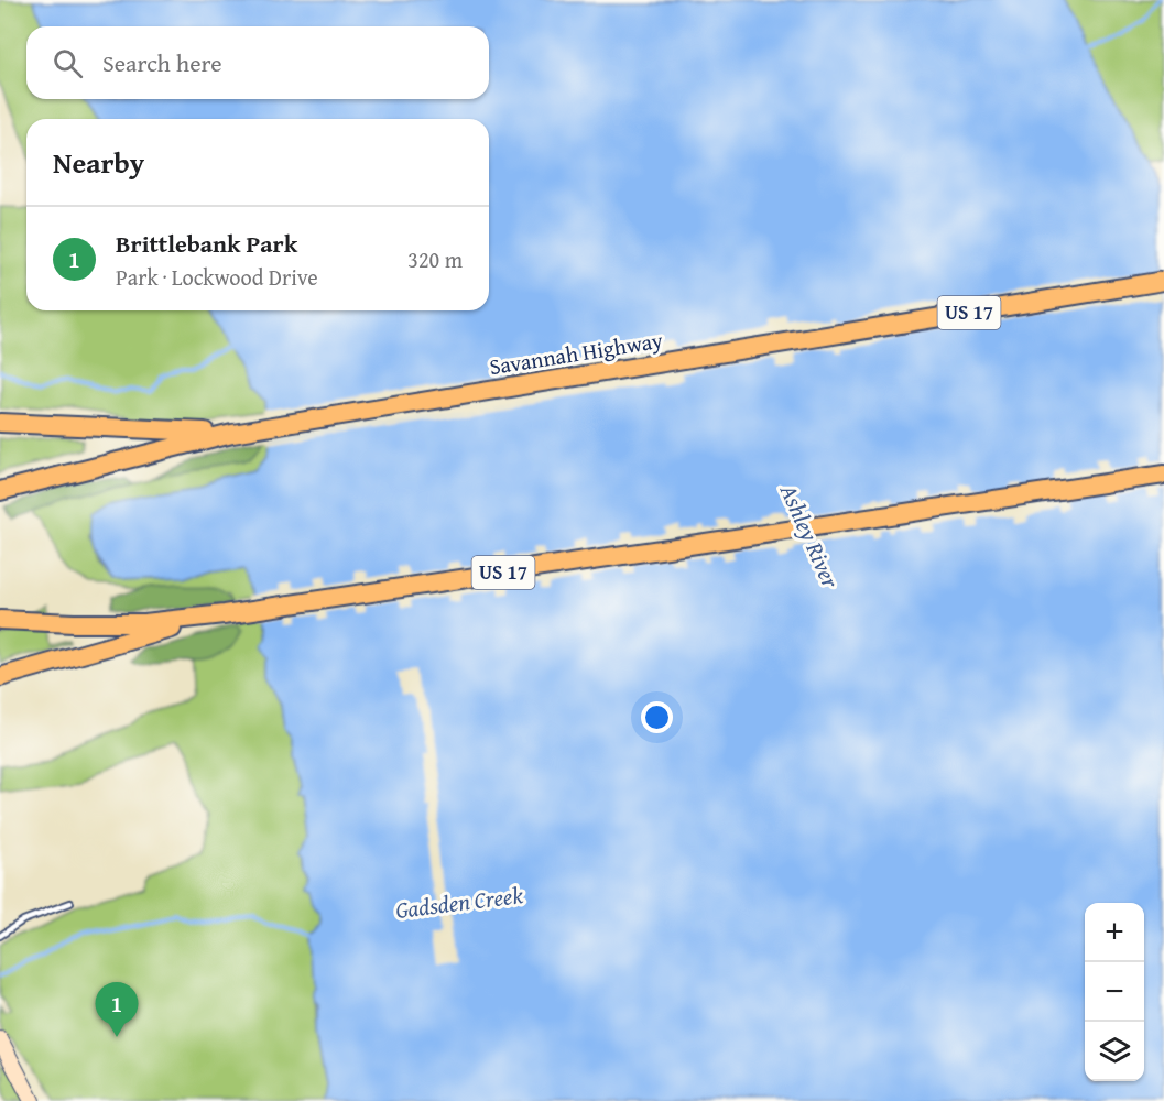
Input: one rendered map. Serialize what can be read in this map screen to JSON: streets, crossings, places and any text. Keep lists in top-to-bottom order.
{
  "streets": {
    "highway": ["US 17", "Savannah Highway"]
  },
  "water": ["Ashley River", "Gadsden Creek"],
  "page": {
    "search": "Search here",
    "heading": "Nearby",
    "list": [
      {
        "mark": "1",
        "name": "Brittlebank Park",
        "note": "Park · Lockwood Drive",
        "value": "320 m"
      }
    ],
    "map_buttons": ["+", "−"],
    "pins": "1"
  }
}
